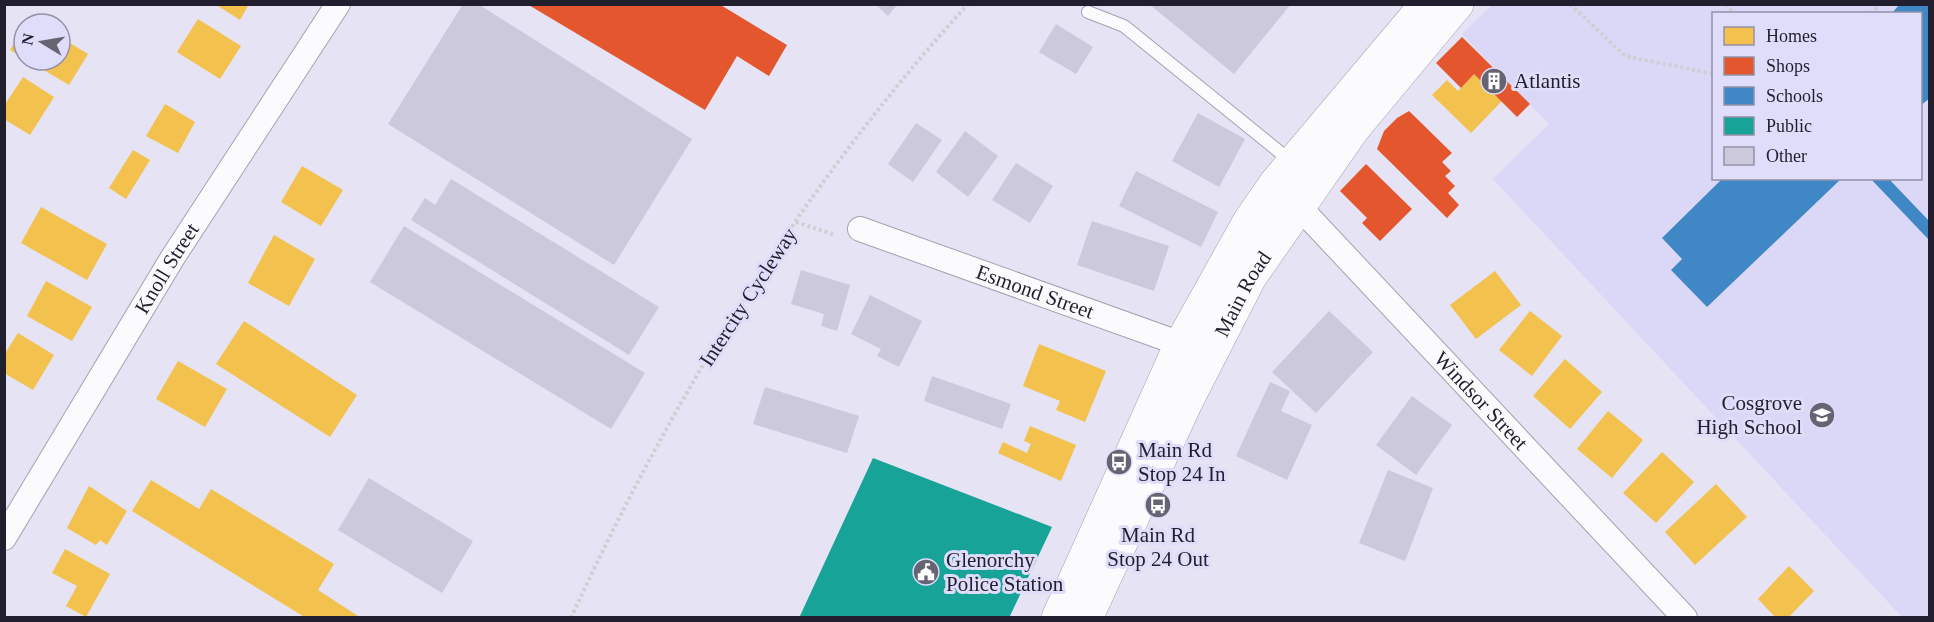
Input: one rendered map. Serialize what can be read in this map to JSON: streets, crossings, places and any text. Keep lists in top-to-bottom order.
{
  "streets": {
    "main road": ["Main Road"],
    "street": ["Knoll Street", "Esmond Street", "Windsor Street"],
    "path": ["Intercity Cycleway"]
  },
  "crossings": [
    ["Esmond Street", "Main Road"],
    ["Main Road", "Windsor Street"]
  ],
  "places": {
    "building": ["Atlantis"],
    "school or university": ["Cosgrove High School"],
    "bus stop": ["Main Rd Stop 24 In", "Main Rd Stop 24 Out"],
    "public building": ["Glenorchy Police Station"]
  },
  "legend": [
    "Homes",
    "Shops",
    "Schools",
    "Public",
    "Other"
  ],
  "north": "left"
}
